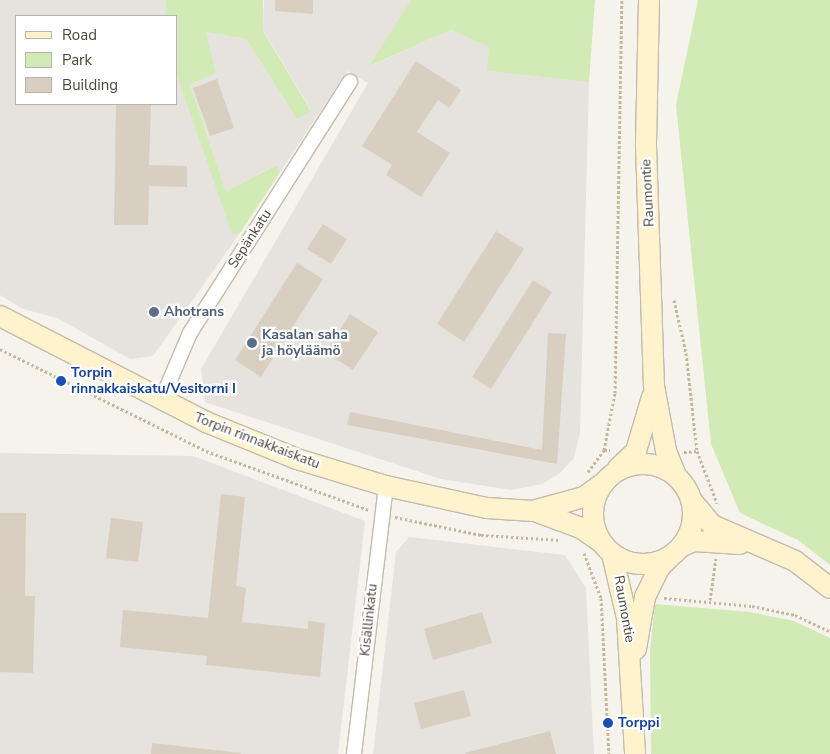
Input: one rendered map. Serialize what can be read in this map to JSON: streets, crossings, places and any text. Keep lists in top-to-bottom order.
{
  "streets": {
    "main road": ["Raumontie", "Torpin rinnakkaiskatu"],
    "street": ["Sepänkatu", "Kisällinkatu"]
  },
  "crossings": [
    ["Raumontie", "Torpin rinnakkaiskatu"],
    ["Sepänkatu", "Torpin rinnakkaiskatu"],
    ["Torpin rinnakkaiskatu", "Kisällinkatu"]
  ],
  "places": [
    "Ahotrans",
    "Kasalan saha ja höyläämö",
    "Torpin rinnakkaiskatu/Vesitorni I",
    "Torppi"
  ],
  "legend": ["Road", "Park", "Building"]
}
